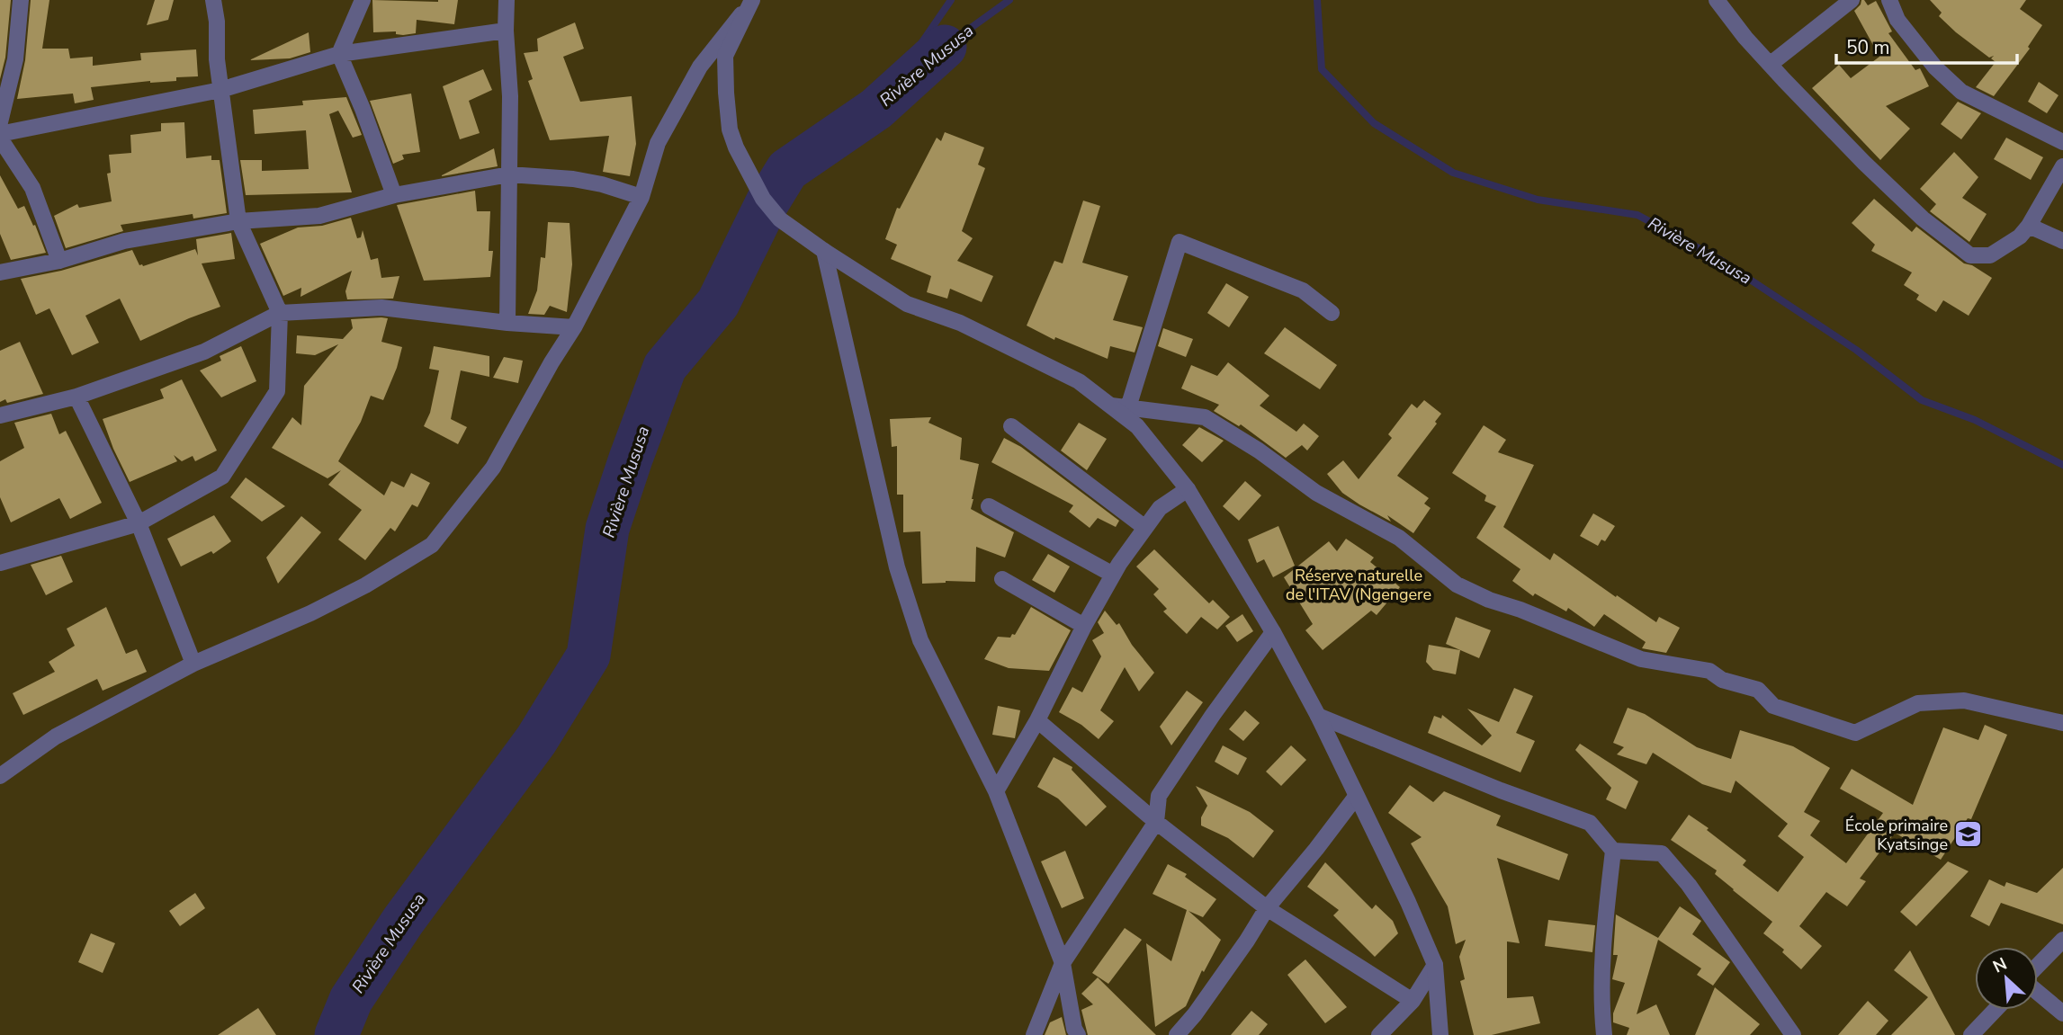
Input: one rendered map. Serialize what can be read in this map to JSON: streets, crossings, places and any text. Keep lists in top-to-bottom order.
{
  "water": ["Rivière Mususa"],
  "parks": ["Réserve naturelle de l'ITAV (Ngengere"],
  "places": {
    "school or university": ["École primaire Kyatsinge"]
  },
  "scale_bar": "50 m",
  "north": "top left"
}
